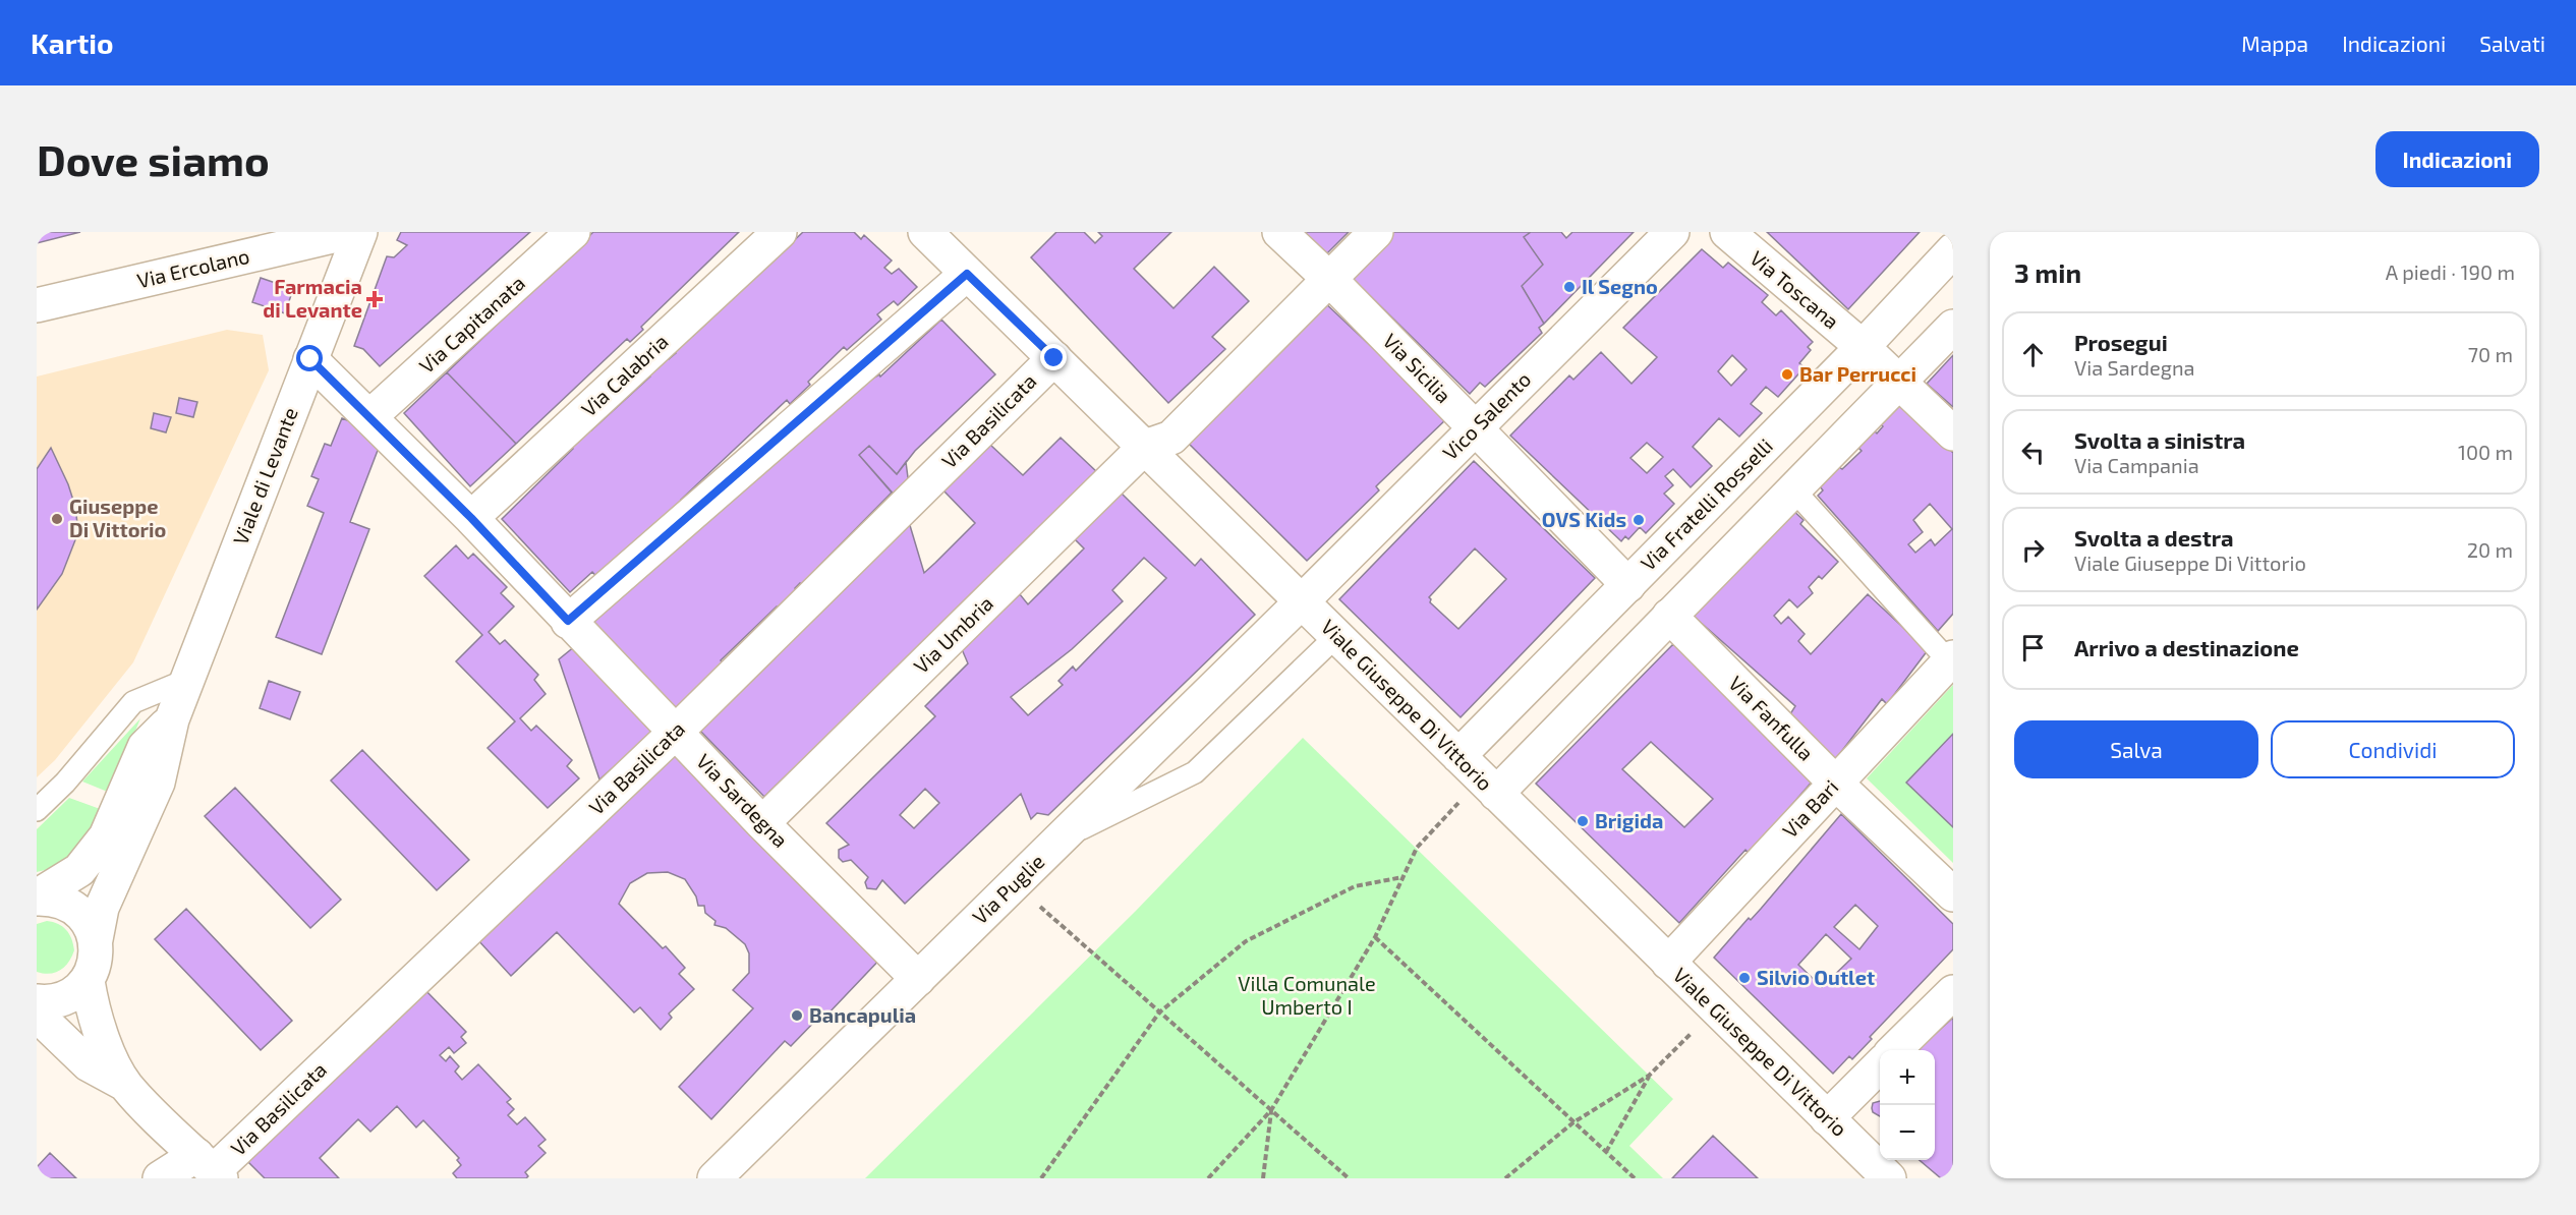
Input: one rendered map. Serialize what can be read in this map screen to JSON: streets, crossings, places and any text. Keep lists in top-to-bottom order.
{
  "streets": {
    "street": [
      "Via Ercolano",
      "Via Toscana",
      "Via Capitanata",
      "Via Sicilia",
      "Via Calabria",
      "Vico Salento",
      "Via Basilicata",
      "Viale di Levante",
      "Via Fratelli Rosselli",
      "Via Umbria",
      "Viale Giuseppe Di Vittorio",
      "Via Fanfulla",
      "Via Sardegna",
      "Via Bari",
      "Via Puglie"
    ]
  },
  "crossings": [
    ["Via Toscana", "Via Fratelli Rosselli"],
    ["Via Capitanata", "Via Sardegna"],
    ["Via Sicilia", "Vico Salento"],
    ["Via Sicilia", "Via Fratelli Rosselli"],
    ["Via Calabria", "Via Sardegna"],
    ["Vico Salento", "Viale Giuseppe Di Vittorio"],
    ["Vico Salento", "Via Puglie"],
    ["Via Basilicata", "Viale Giuseppe Di Vittorio"],
    ["Via Basilicata", "Via Sardegna"],
    ["Viale di Levante", "Via Sardegna"],
    ["Via Fratelli Rosselli", "Viale Giuseppe Di Vittorio"],
    ["Via Umbria", "Viale Giuseppe Di Vittorio"],
    ["Via Umbria", "Via Sardegna"],
    ["Viale Giuseppe Di Vittorio", "Via Bari"],
    ["Viale Giuseppe Di Vittorio", "Via Puglie"],
    ["Via Fanfulla", "Via Bari"],
    ["Via Sardegna", "Via Puglie"]
  ],
  "parks": ["Villa Comunale Umberto I"],
  "places": {
    "other": [
      "Il Segno",
      "Bar Perrucci",
      "Giuseppe Di Vittorio",
      "OVS Kids",
      "Brigida",
      "Silvio Outlet",
      "Bancapulia"
    ],
    "health": ["Farmacia di Levante"]
  },
  "page": {
    "header": "Kartio",
    "nav": ["Mappa", "Indicazioni", "Salvati"],
    "buttons": [
      "Indicazioni",
      ["Salva", "Condividi"]
    ],
    "title": "Dove siamo",
    "heading": ["3 min", "A piedi · 190 m"],
    "list": [
      ["Prosegui", "Via Sardegna", "70 m"],
      ["Svolta a sinistra", "Via Campania", "100 m"],
      ["Svolta a destra", "Viale Giuseppe Di Vittorio", "20 m"],
      "Arrivo a destinazione"
    ],
    "map_buttons": ["+", "−"]
  }
}
